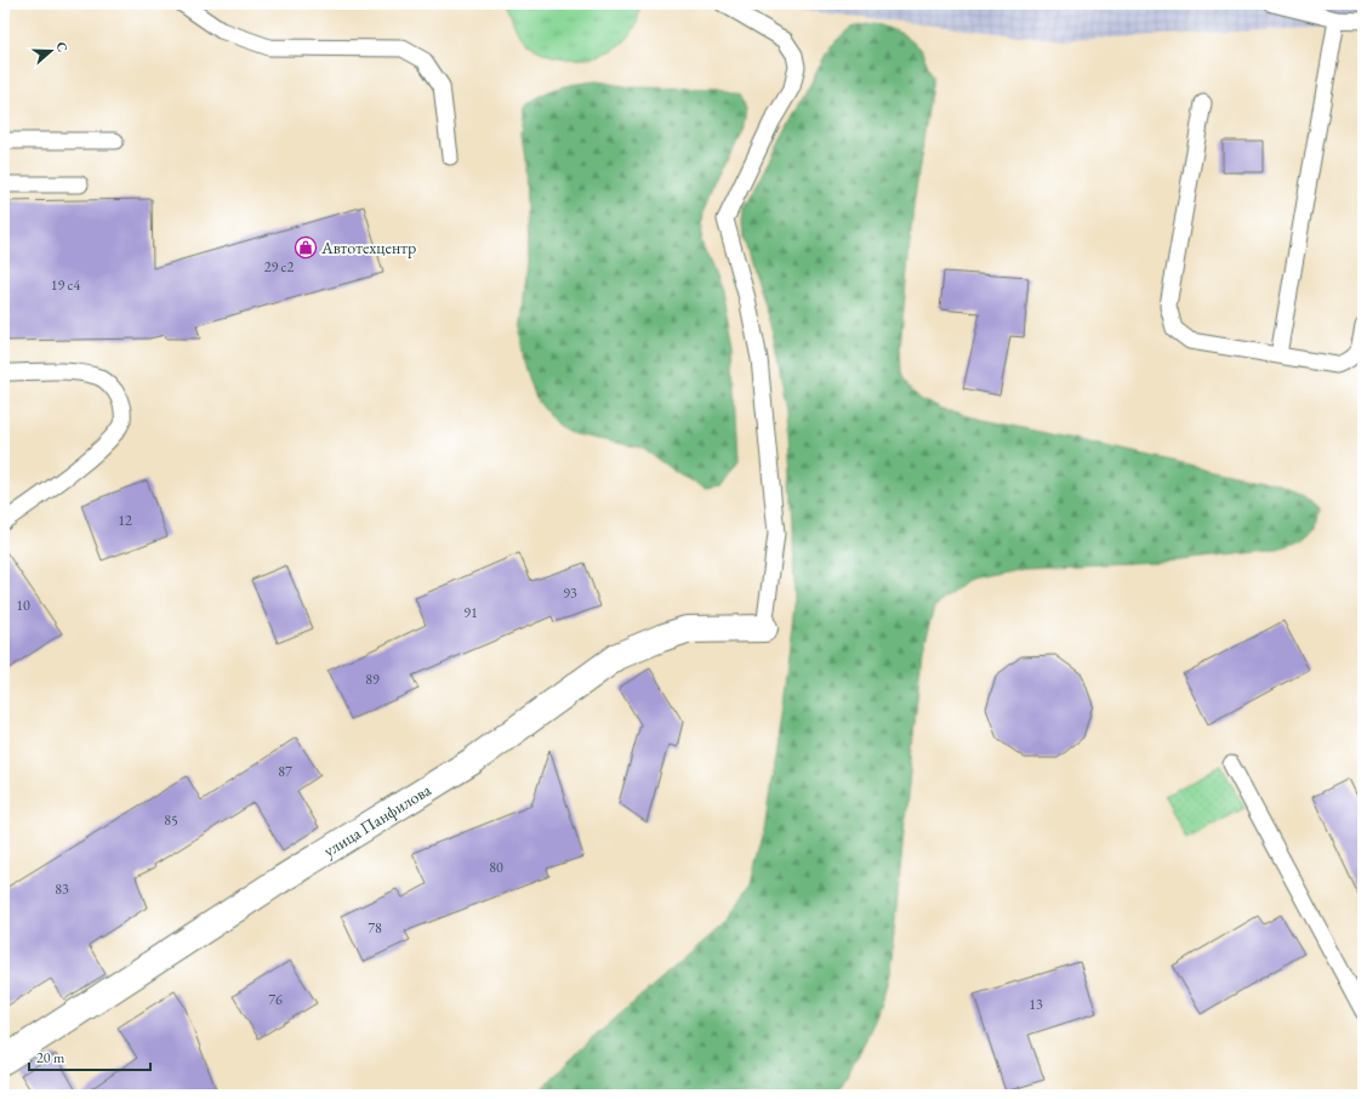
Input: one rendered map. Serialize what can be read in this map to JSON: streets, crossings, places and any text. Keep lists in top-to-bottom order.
{
  "streets": {
    "street": ["улица Панфилова"]
  },
  "places": {
    "shop": ["Автотехцентр"]
  },
  "house_numbers": [
    "29 с2",
    "19 с4",
    "12",
    "93",
    "10",
    "91",
    "89",
    "87",
    "85",
    "80",
    "83",
    "78",
    "76",
    "13"
  ],
  "scale_bar": "20 m",
  "north": "right"
}
